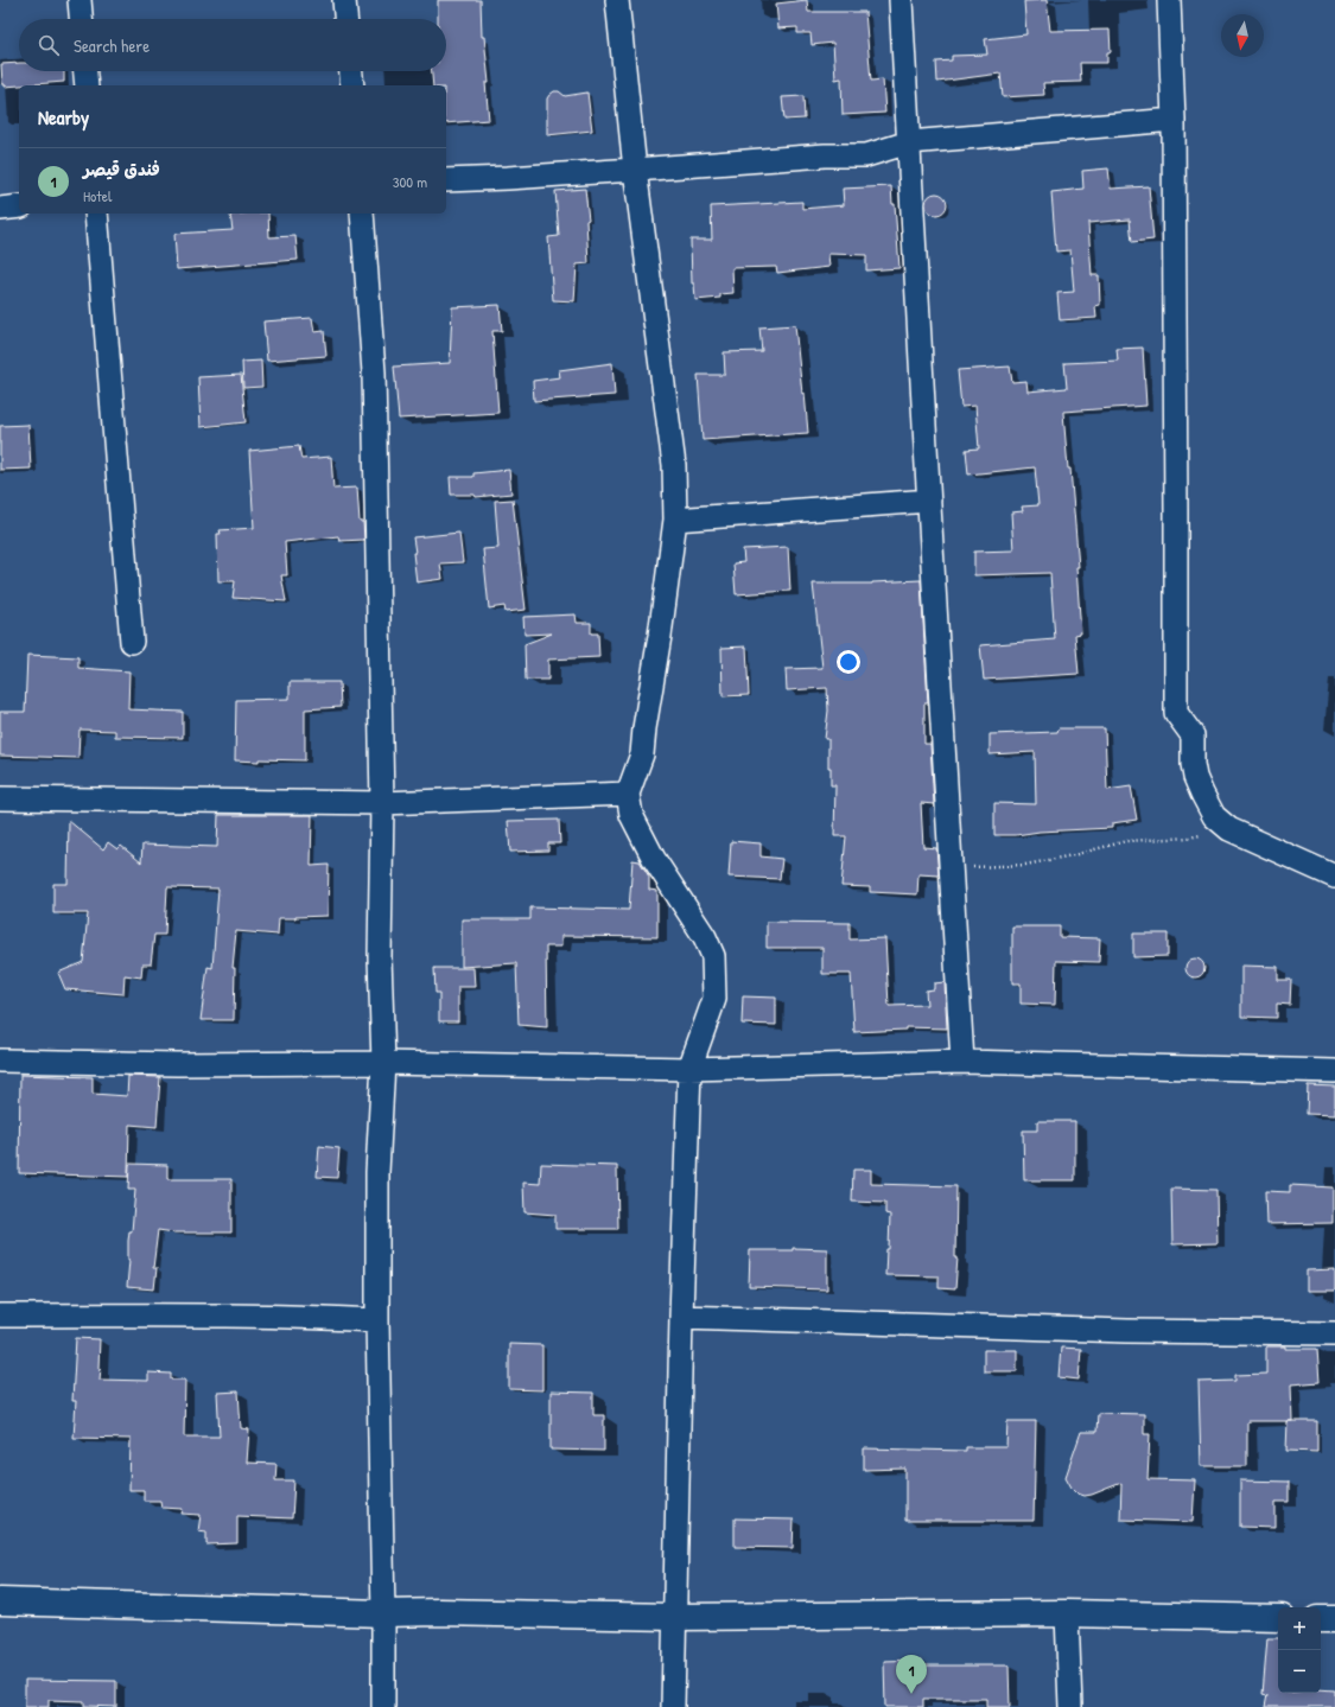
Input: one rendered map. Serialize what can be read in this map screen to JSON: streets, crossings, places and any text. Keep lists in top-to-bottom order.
{
  "north": "bottom",
  "page": {
    "search": "Search here",
    "heading": "Nearby",
    "list": [
      {
        "mark": "1",
        "name": "فندق قيصر",
        "note": "Hotel",
        "value": "300 m"
      }
    ],
    "map_buttons": ["+", "−"],
    "pins": "1"
  }
}
